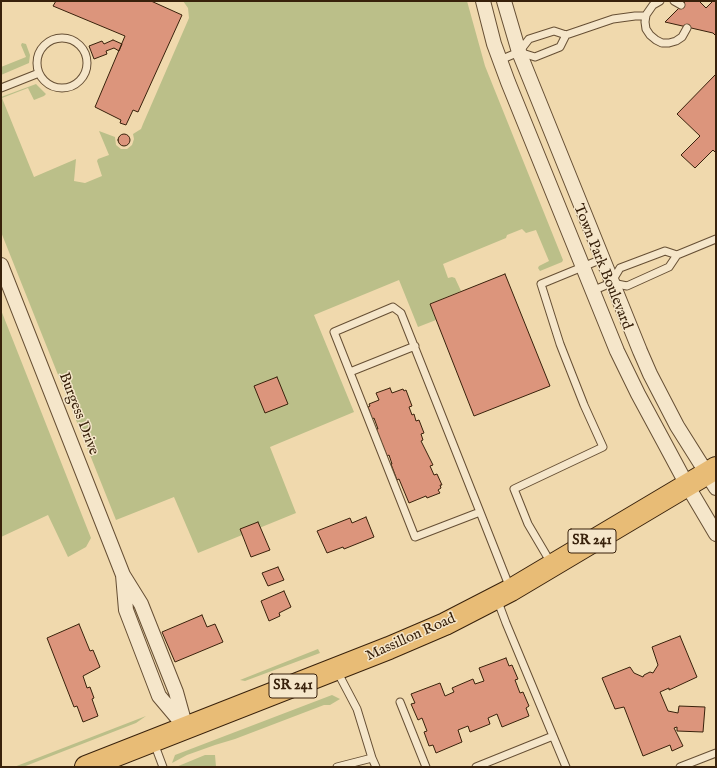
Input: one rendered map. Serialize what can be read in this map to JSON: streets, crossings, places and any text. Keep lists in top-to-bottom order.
{
  "streets": {
    "main road": ["SR 241", "Massillon Road"],
    "street": ["Town Park Boulevard", "Burgess Drive"]
  },
  "crossings": [
    ["Town Park Boulevard", "Massillon Road"],
    ["Burgess Drive", "Massillon Road"]
  ]
}
